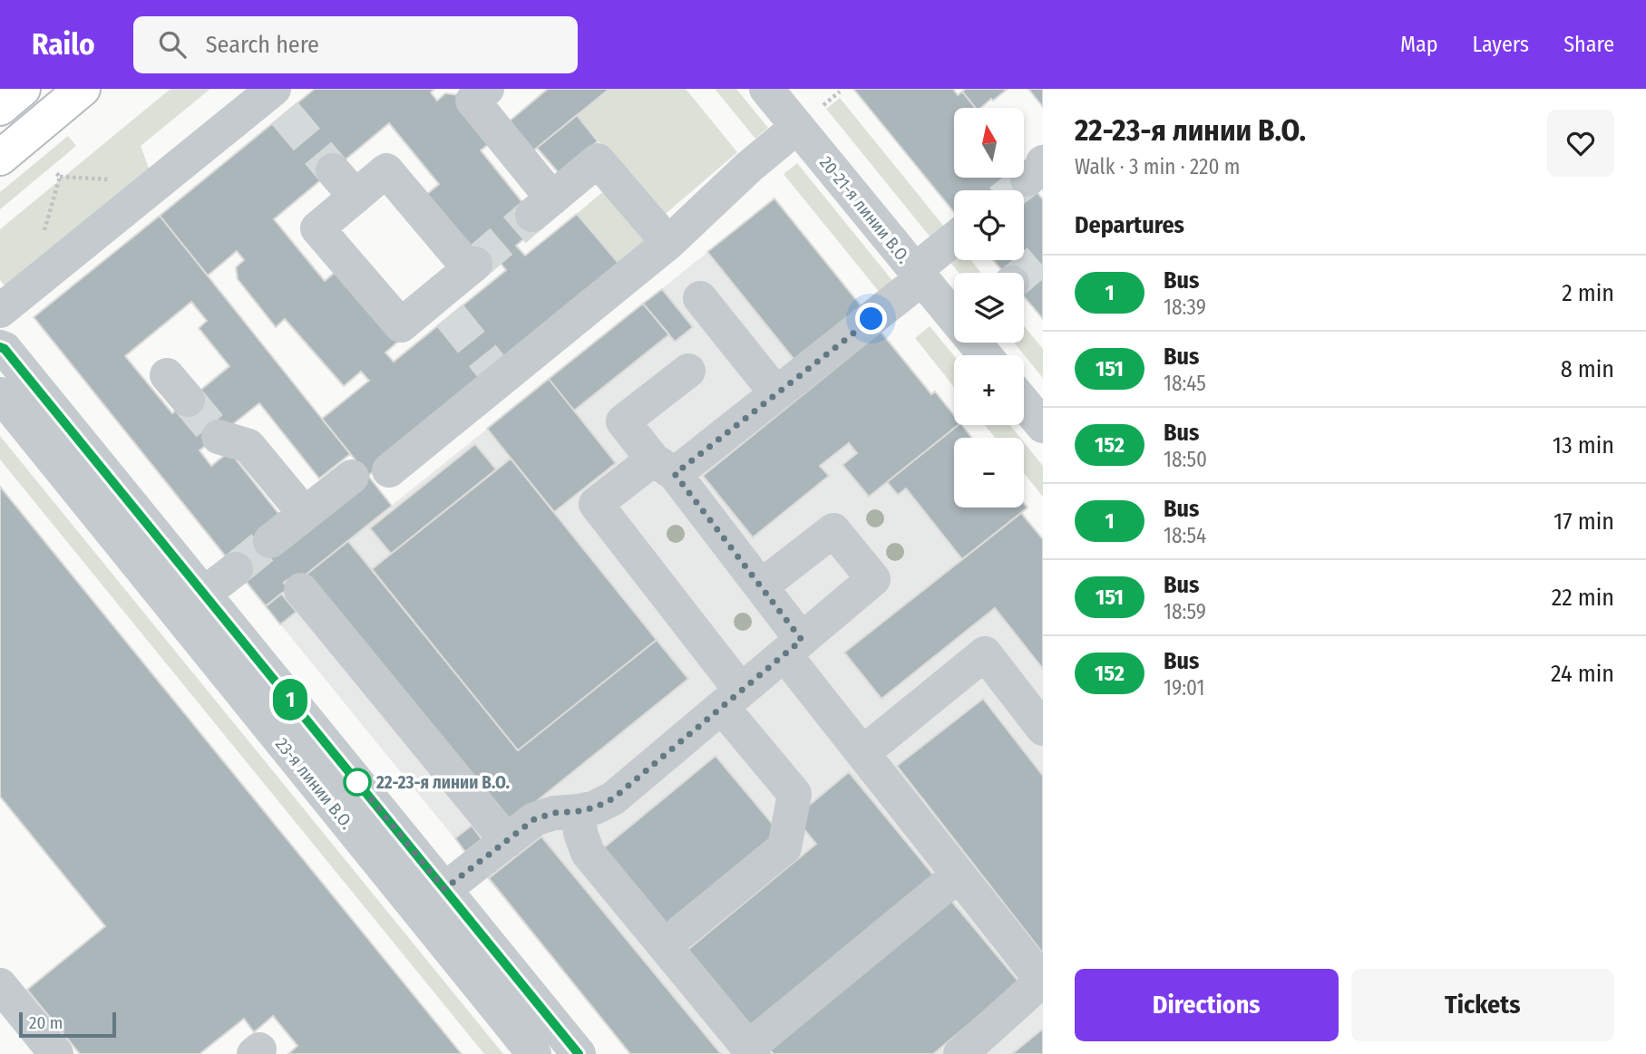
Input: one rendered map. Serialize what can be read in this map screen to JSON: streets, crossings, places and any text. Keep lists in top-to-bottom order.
{
  "streets": {
    "street": ["20-21-я линии В.О.", "23-я линии В.О."]
  },
  "places": ["22-23-я линии В.О."],
  "lines": ["bus line 1"],
  "scale_bar": "20 m",
  "north": "top",
  "page": {
    "header": "Railo",
    "search": "Search here",
    "nav": ["Map", "Layers", "Share"],
    "on_map": "1",
    "heading": [
      ["22-23-я линии В.О.", "Walk · 3 min · 220 m"],
      "Departures"
    ],
    "map_buttons": ["+", "−"],
    "list": [
      {
        "mark": "1",
        "name": "Bus",
        "note": "18:39",
        "value": "2 min"
      },
      {
        "mark": "151",
        "name": "Bus",
        "note": "18:45",
        "value": "8 min"
      },
      {
        "mark": "152",
        "name": "Bus",
        "note": "18:50",
        "value": "13 min"
      },
      {
        "mark": "1",
        "name": "Bus",
        "note": "18:54",
        "value": "17 min"
      },
      {
        "mark": "151",
        "name": "Bus",
        "note": "18:59",
        "value": "22 min"
      },
      {
        "mark": "152",
        "name": "Bus",
        "note": "19:01",
        "value": "24 min"
      }
    ],
    "buttons": ["Directions", "Tickets"],
    "scale": "20 m"
  }
}
